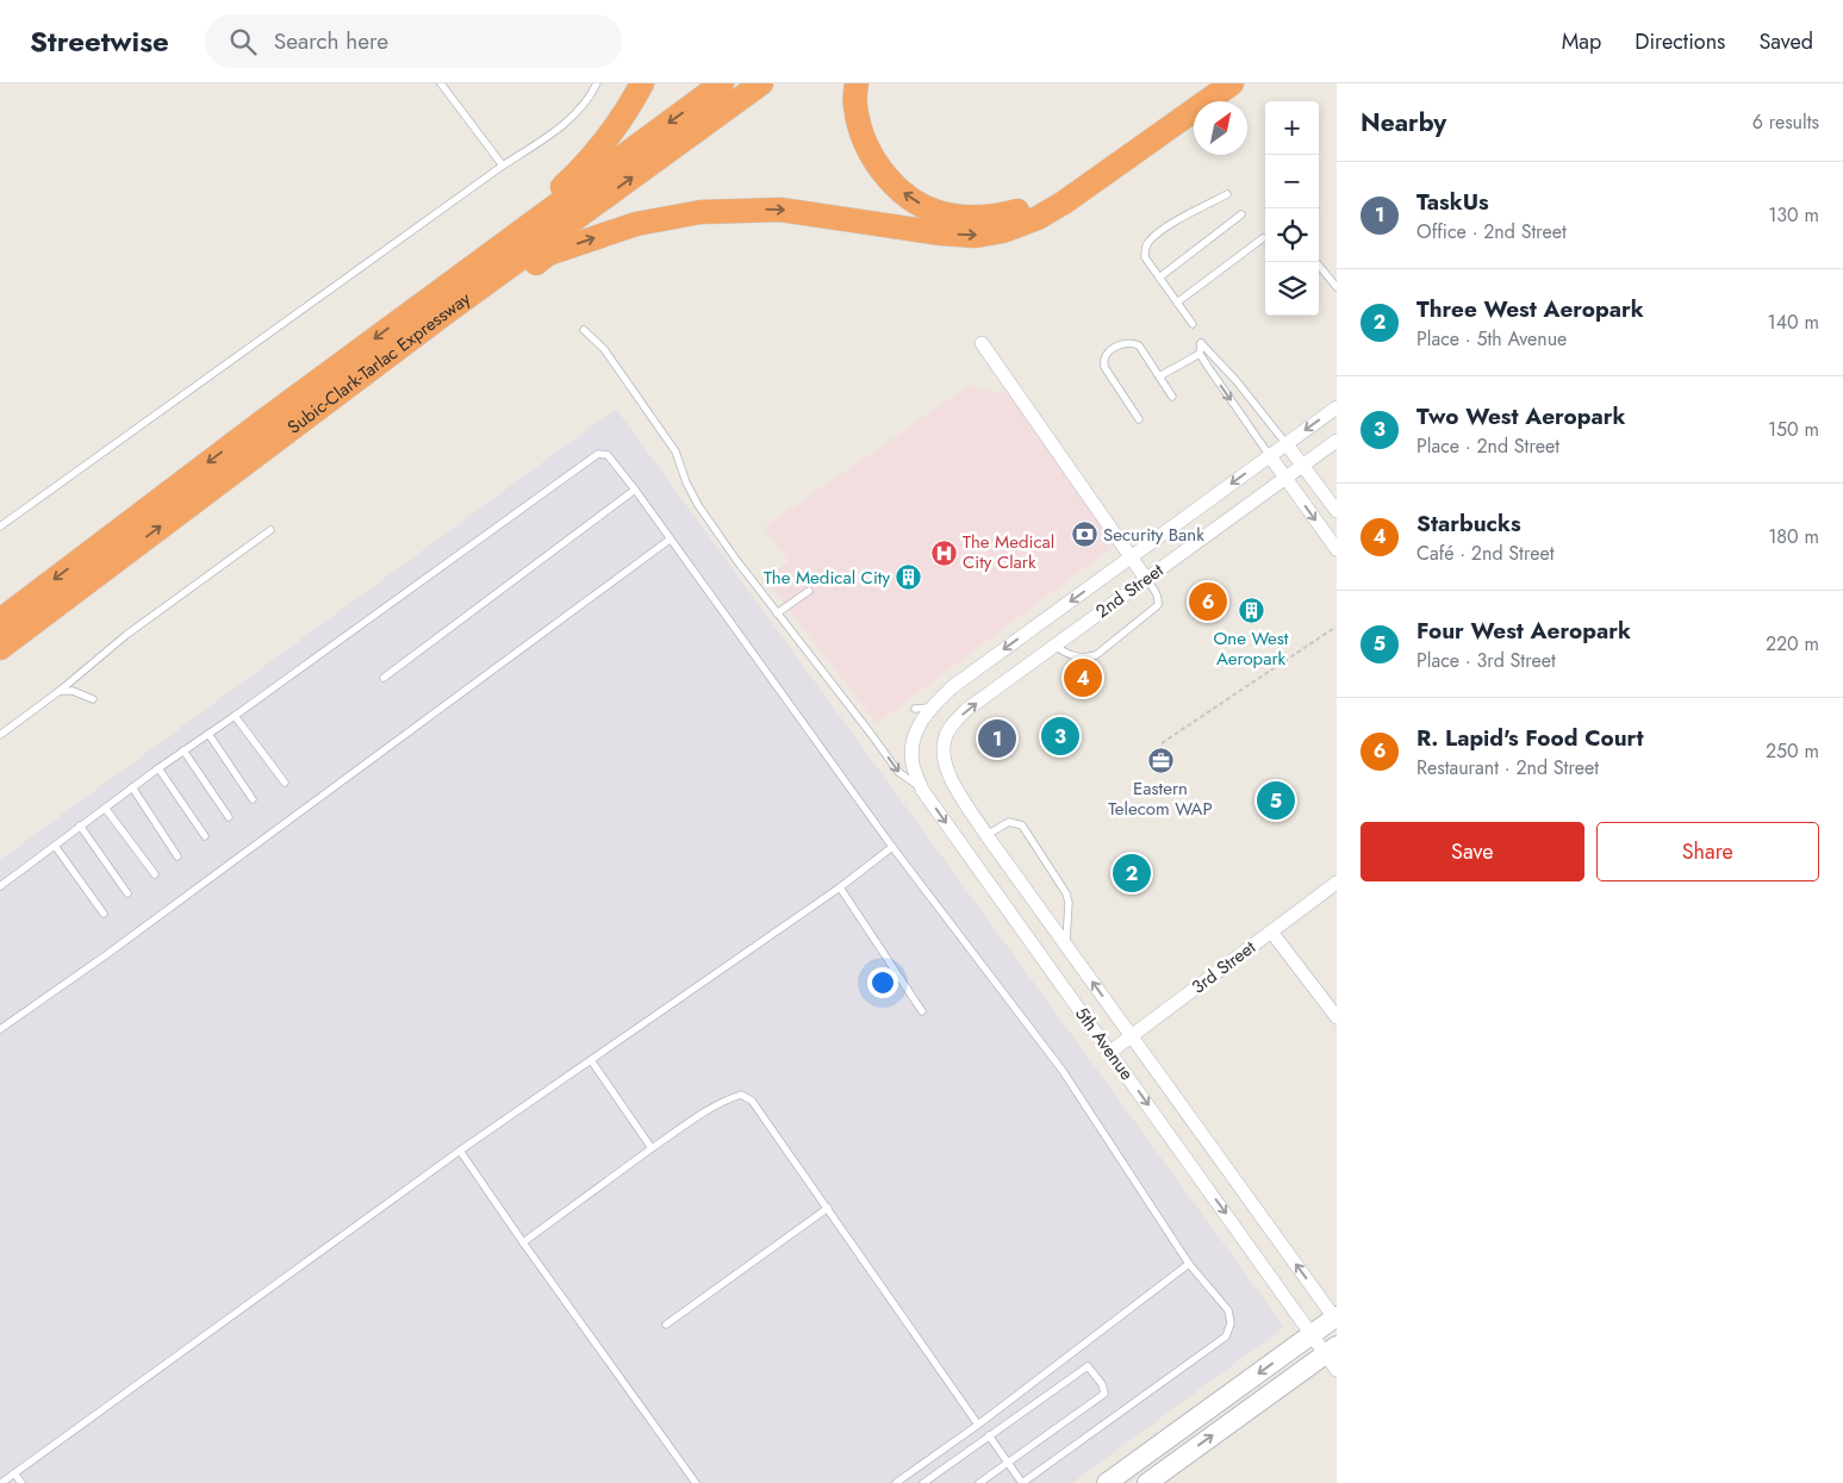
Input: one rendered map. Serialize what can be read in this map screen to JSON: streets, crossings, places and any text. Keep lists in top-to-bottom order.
{
  "streets": {
    "highway": ["Subic-Clark-Tarlac Expressway"],
    "street": ["2nd Street", "3rd Street", "5th Avenue"]
  },
  "crossings": [
    ["2nd Street", "5th Avenue"],
    ["3rd Street", "5th Avenue"]
  ],
  "places": {
    "bank": ["Security Bank"],
    "hospital": ["The Medical City Clark"],
    "building": ["The Medical City", "One West Aeropark"],
    "office": ["Eastern Telecom WAP"]
  },
  "north": "top right",
  "page": {
    "header": "Streetwise",
    "search": "Search here",
    "nav": ["Map", "Directions", "Saved"],
    "heading": ["Nearby", "6 results"],
    "map_buttons": ["+", "−"],
    "list": [
      {
        "mark": "1",
        "name": "TaskUs",
        "note": "Office · 2nd Street",
        "value": "130 m"
      },
      {
        "mark": "2",
        "name": "Three West Aeropark",
        "note": "Place · 5th Avenue",
        "value": "140 m"
      },
      {
        "mark": "3",
        "name": "Two West Aeropark",
        "note": "Place · 2nd Street",
        "value": "150 m"
      },
      {
        "mark": "4",
        "name": "Starbucks",
        "note": "Café · 2nd Street",
        "value": "180 m"
      },
      {
        "mark": "5",
        "name": "Four West Aeropark",
        "note": "Place · 3rd Street",
        "value": "220 m"
      },
      {
        "mark": "6",
        "name": "R. Lapid's Food Court",
        "note": "Restaurant · 2nd Street",
        "value": "250 m"
      }
    ],
    "pins": [
      "6",
      "4",
      "3",
      "1",
      "5",
      "2"
    ],
    "buttons": ["Save", "Share"]
  }
}
